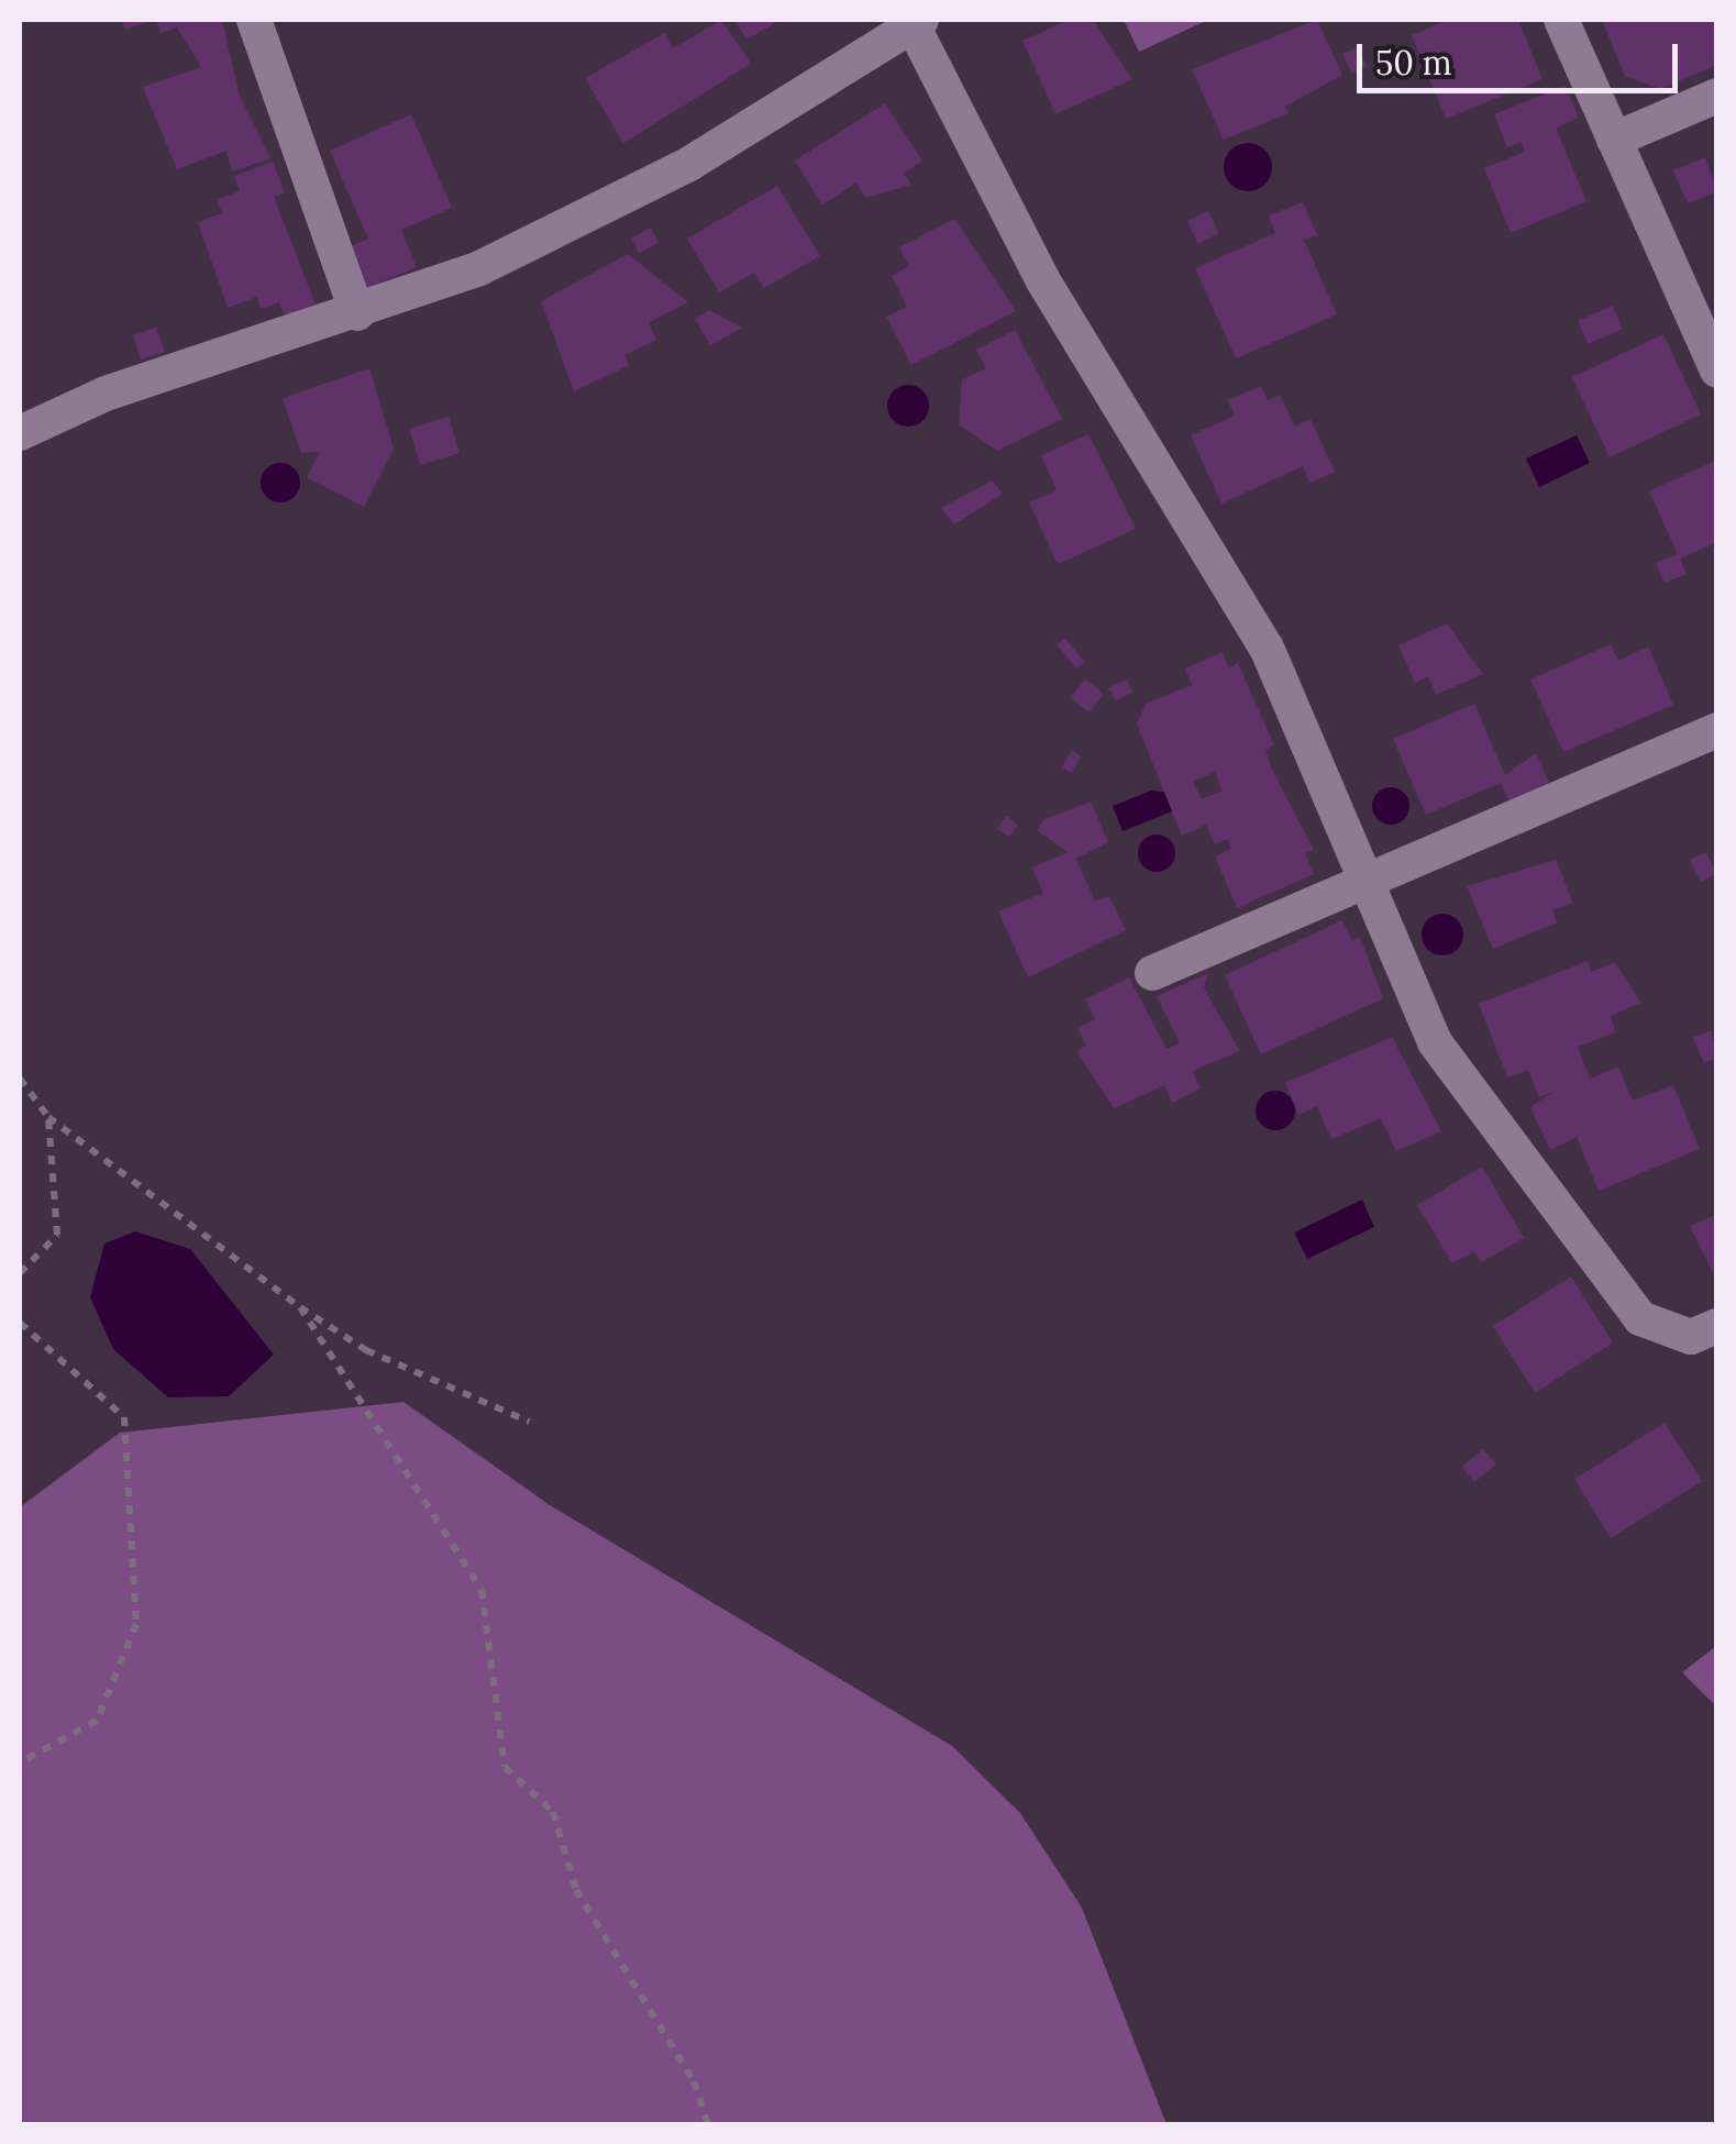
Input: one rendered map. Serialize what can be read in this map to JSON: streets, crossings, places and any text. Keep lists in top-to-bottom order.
{
  "scale_bar": "50 m"
}
